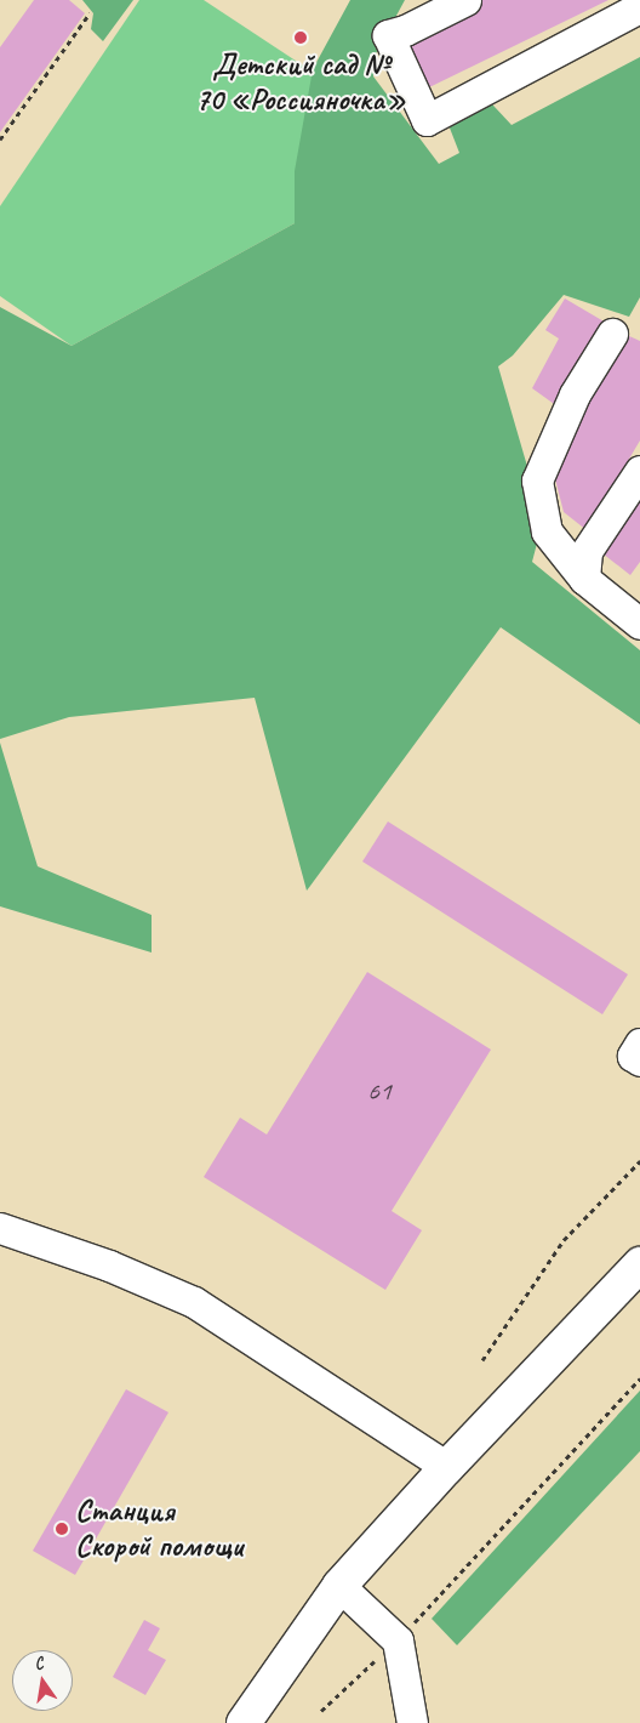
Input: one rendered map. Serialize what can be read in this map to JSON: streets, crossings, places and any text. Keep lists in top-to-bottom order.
{
  "places": ["Детский сад № 70 «Россияночка»", "Станция Скорой помощи"],
  "house_numbers": ["61"],
  "north": "top"
}
